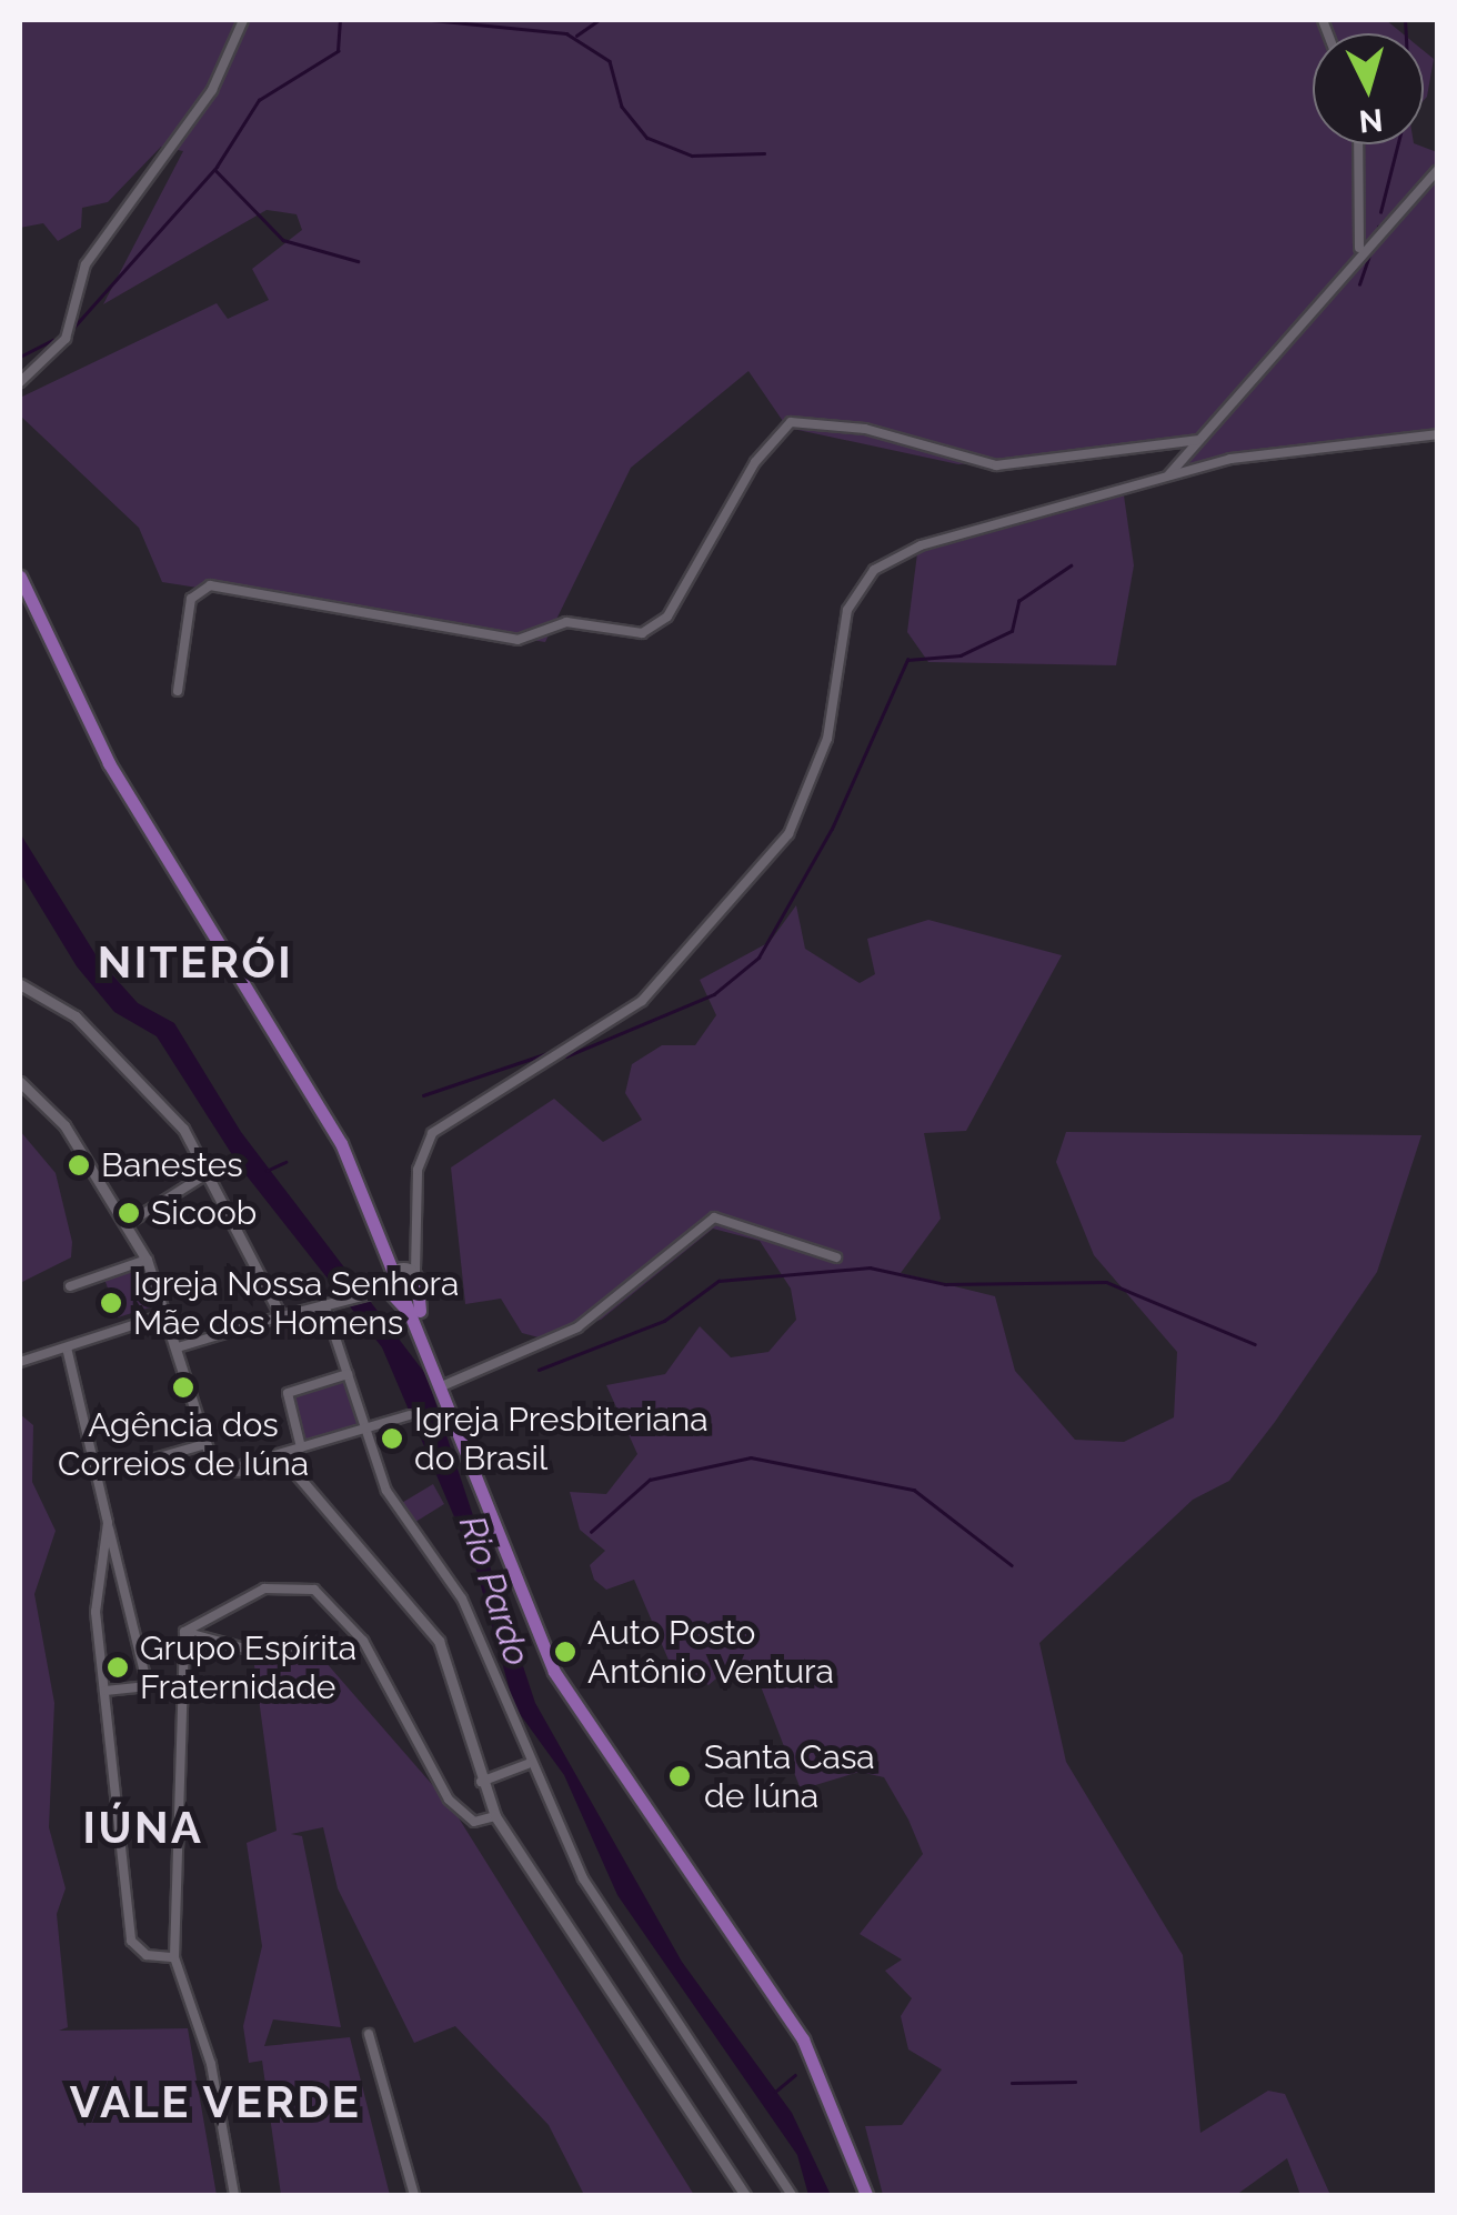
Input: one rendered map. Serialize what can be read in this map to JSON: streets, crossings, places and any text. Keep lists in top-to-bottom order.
{
  "districts": ["NITERÓI", "IÚNA", "VALE VERDE"],
  "water": ["Rio Pardo"],
  "places": [
    "Banestes",
    "Sicoob",
    "Igreja Nossa Senhora Mãe dos Homens",
    "Agência dos Correios de Iúna",
    "Igreja Presbiteriana do Brasil",
    "Auto Posto Antônio Ventura",
    "Grupo Espírita Fraternidade",
    "Santa Casa de Iúna"
  ],
  "north": "bottom"
}
